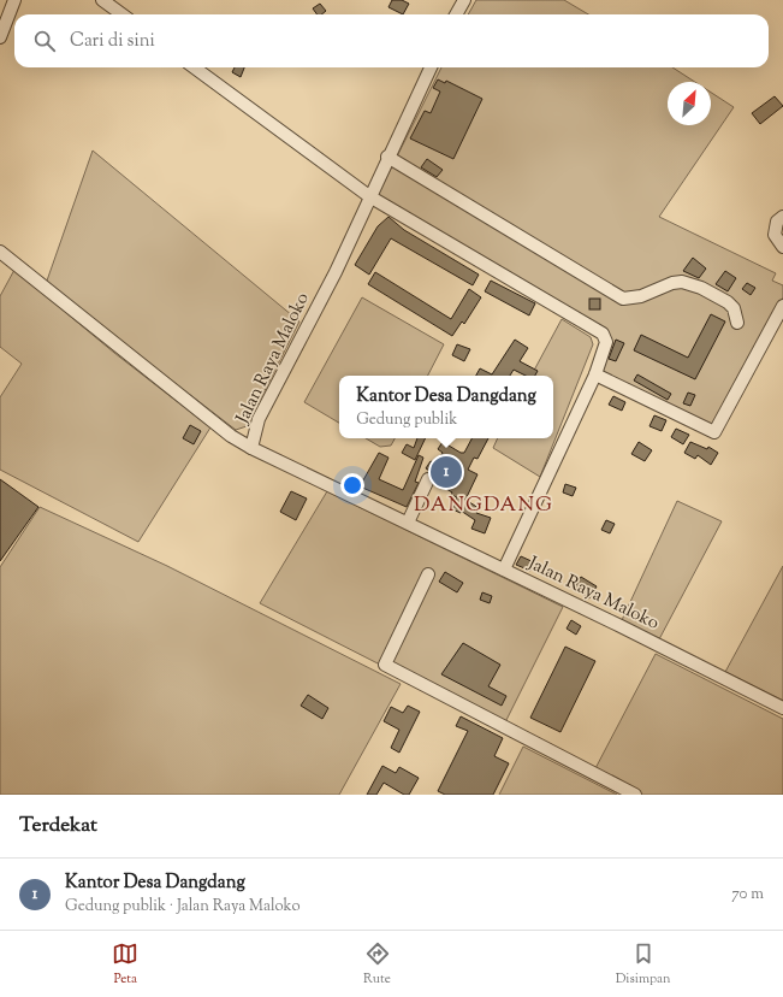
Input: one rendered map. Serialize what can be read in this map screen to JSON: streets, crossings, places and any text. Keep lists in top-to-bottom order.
{
  "streets": {
    "street": ["Jalan Raya Maloko"]
  },
  "districts": ["DANGDANG"],
  "north": "top right",
  "page": {
    "search": "Cari di sini",
    "popup": ["Kantor Desa Dangdang", "Gedung publik"],
    "pins": "1",
    "heading": "Terdekat",
    "list": [
      {
        "mark": "1",
        "name": "Kantor Desa Dangdang",
        "note": "Gedung publik · Jalan Raya Maloko",
        "value": "70 m"
      }
    ],
    "nav": ["Peta", "Rute", "Disimpan"]
  }
}
